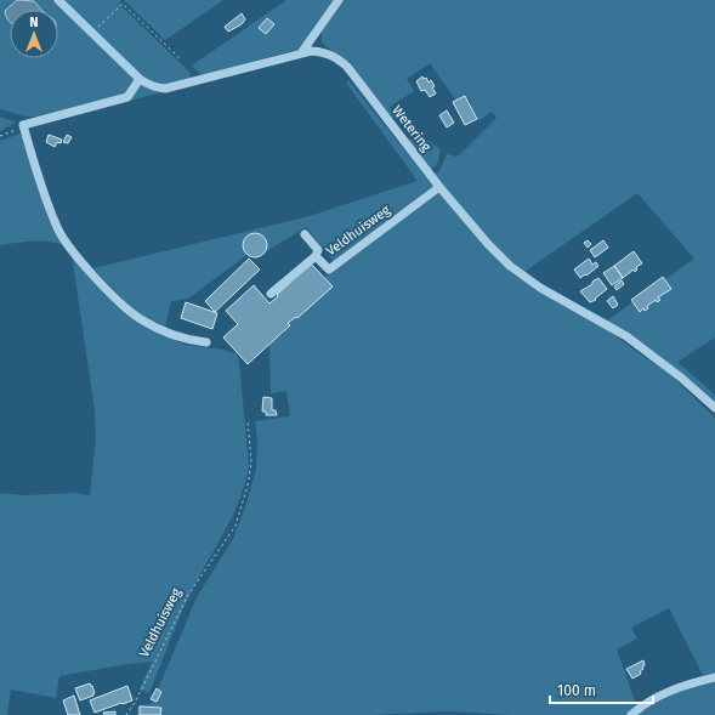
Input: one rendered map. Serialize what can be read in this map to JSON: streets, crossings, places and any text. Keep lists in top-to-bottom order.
{
  "streets": {
    "street": ["Wetering", "Veldhuisweg"]
  },
  "crossings": [
    ["Wetering", "Veldhuisweg"]
  ],
  "scale_bar": "100 m",
  "north": "top"
}
